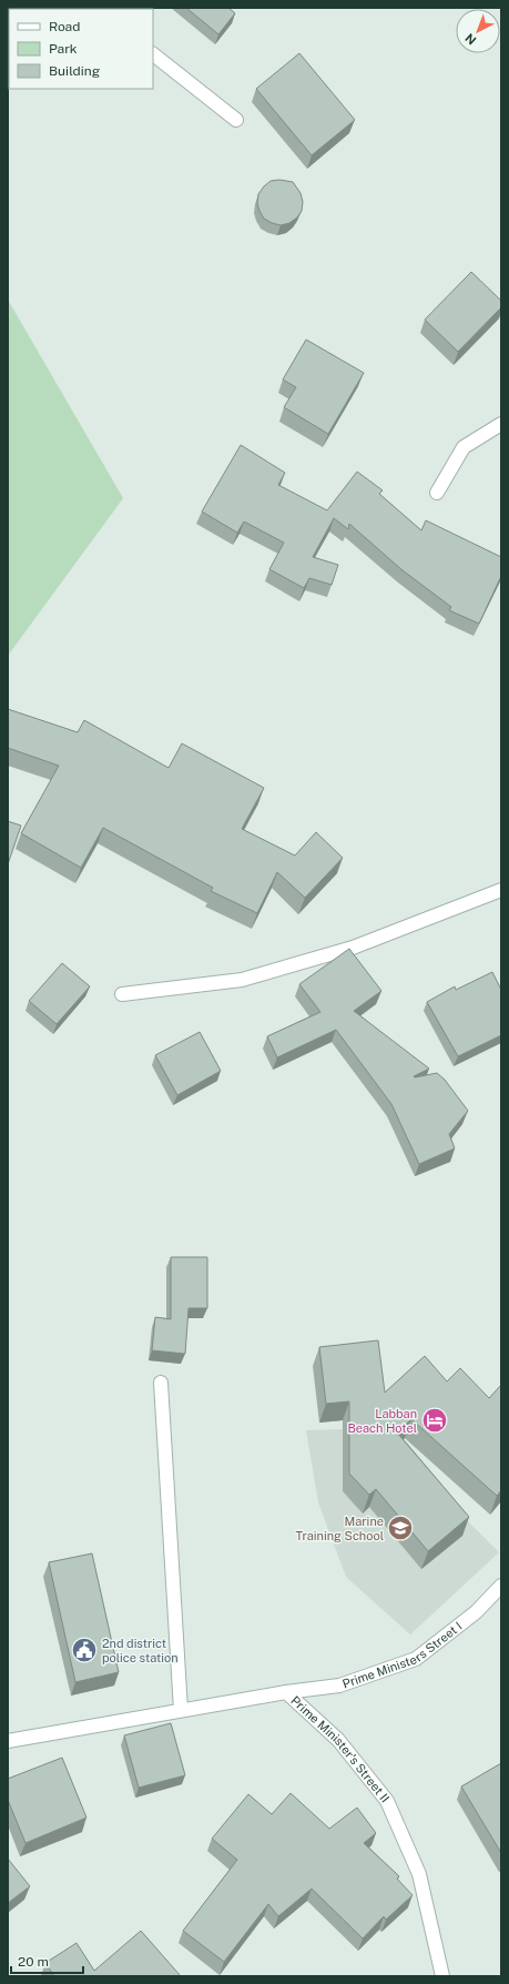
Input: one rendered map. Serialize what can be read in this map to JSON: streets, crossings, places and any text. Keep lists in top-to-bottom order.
{
  "streets": {
    "street": ["Prime Ministers Street I", "Prime Minister's Street II"]
  },
  "crossings": [
    ["Prime Ministers Street I", "Prime Minister's Street II"]
  ],
  "places": {
    "hotel": ["Labban Beach Hotel"],
    "school or university": ["Marine Training School"],
    "public building": ["2nd district police station"]
  },
  "legend": ["Road", "Park", "Building"],
  "scale_bar": "20 m",
  "north": "bottom left"
}
